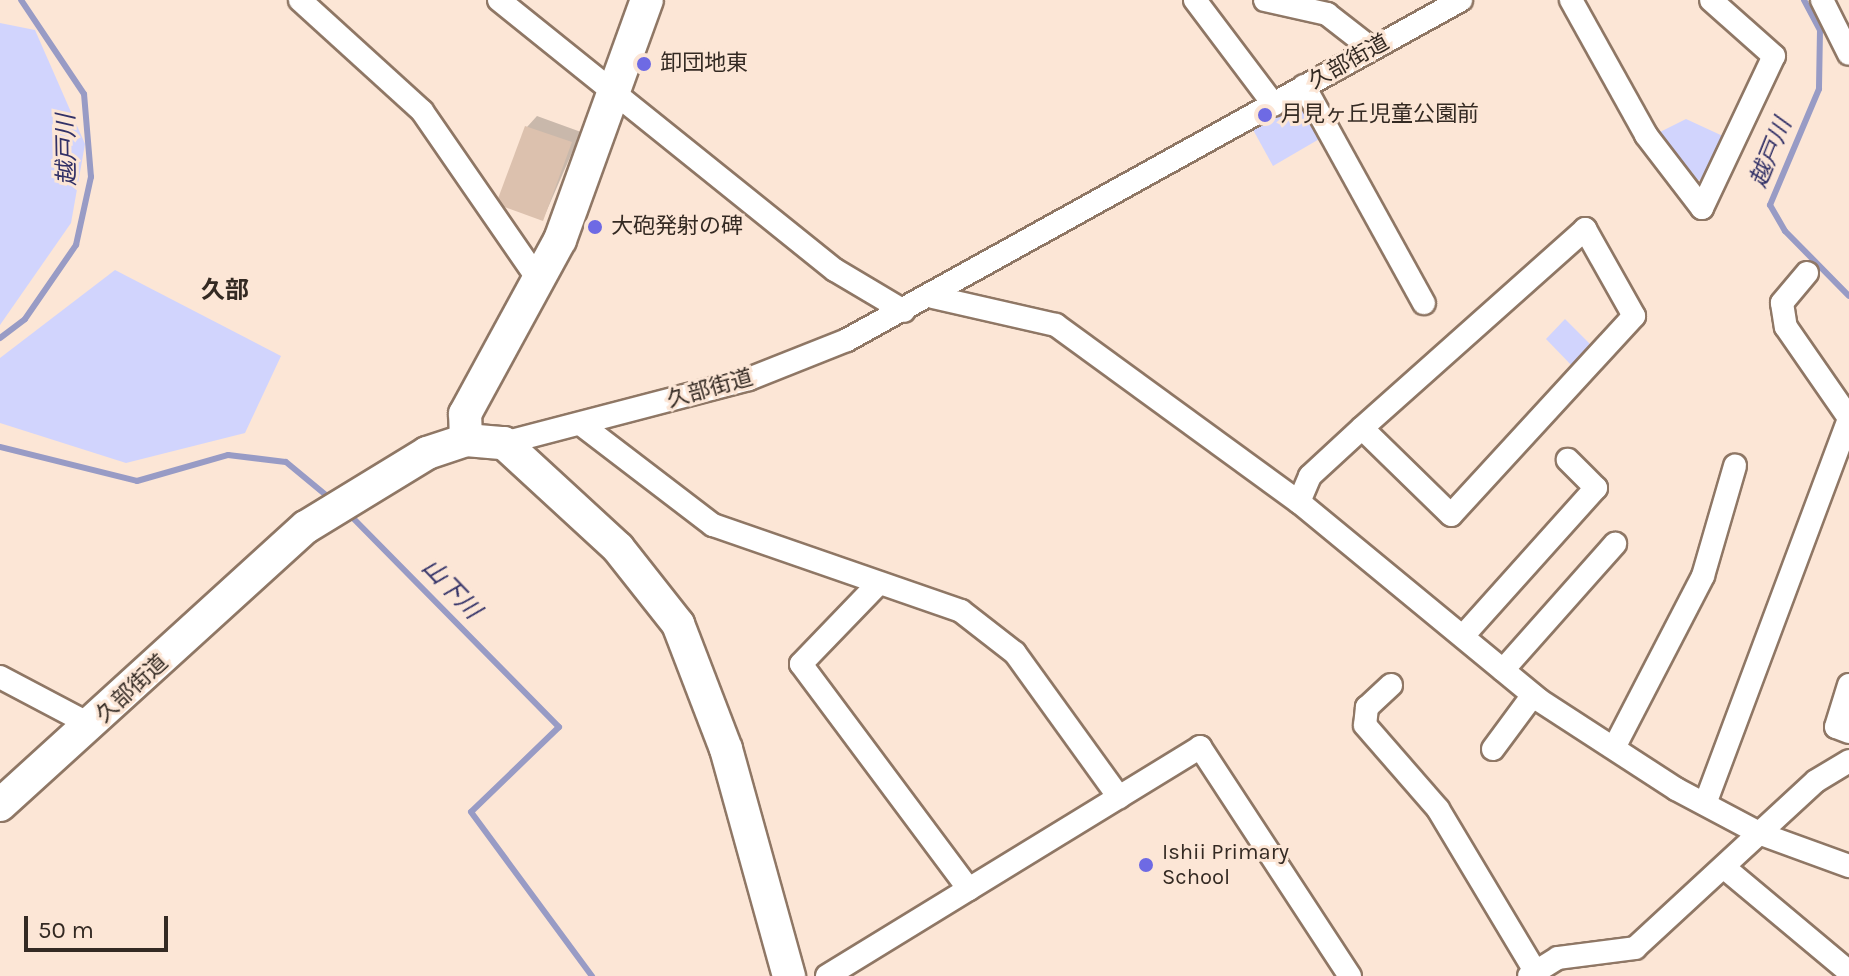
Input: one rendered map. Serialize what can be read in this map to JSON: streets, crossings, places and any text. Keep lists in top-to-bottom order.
{
  "streets": {
    "street": ["久部街道"]
  },
  "districts": ["久部"],
  "water": ["越戸川", "山下川"],
  "places": [
    "卸団地東",
    "月見ヶ丘児童公園前",
    "大砲発射の碑",
    "Ishii Primary School"
  ],
  "scale_bar": "50 m"
}
